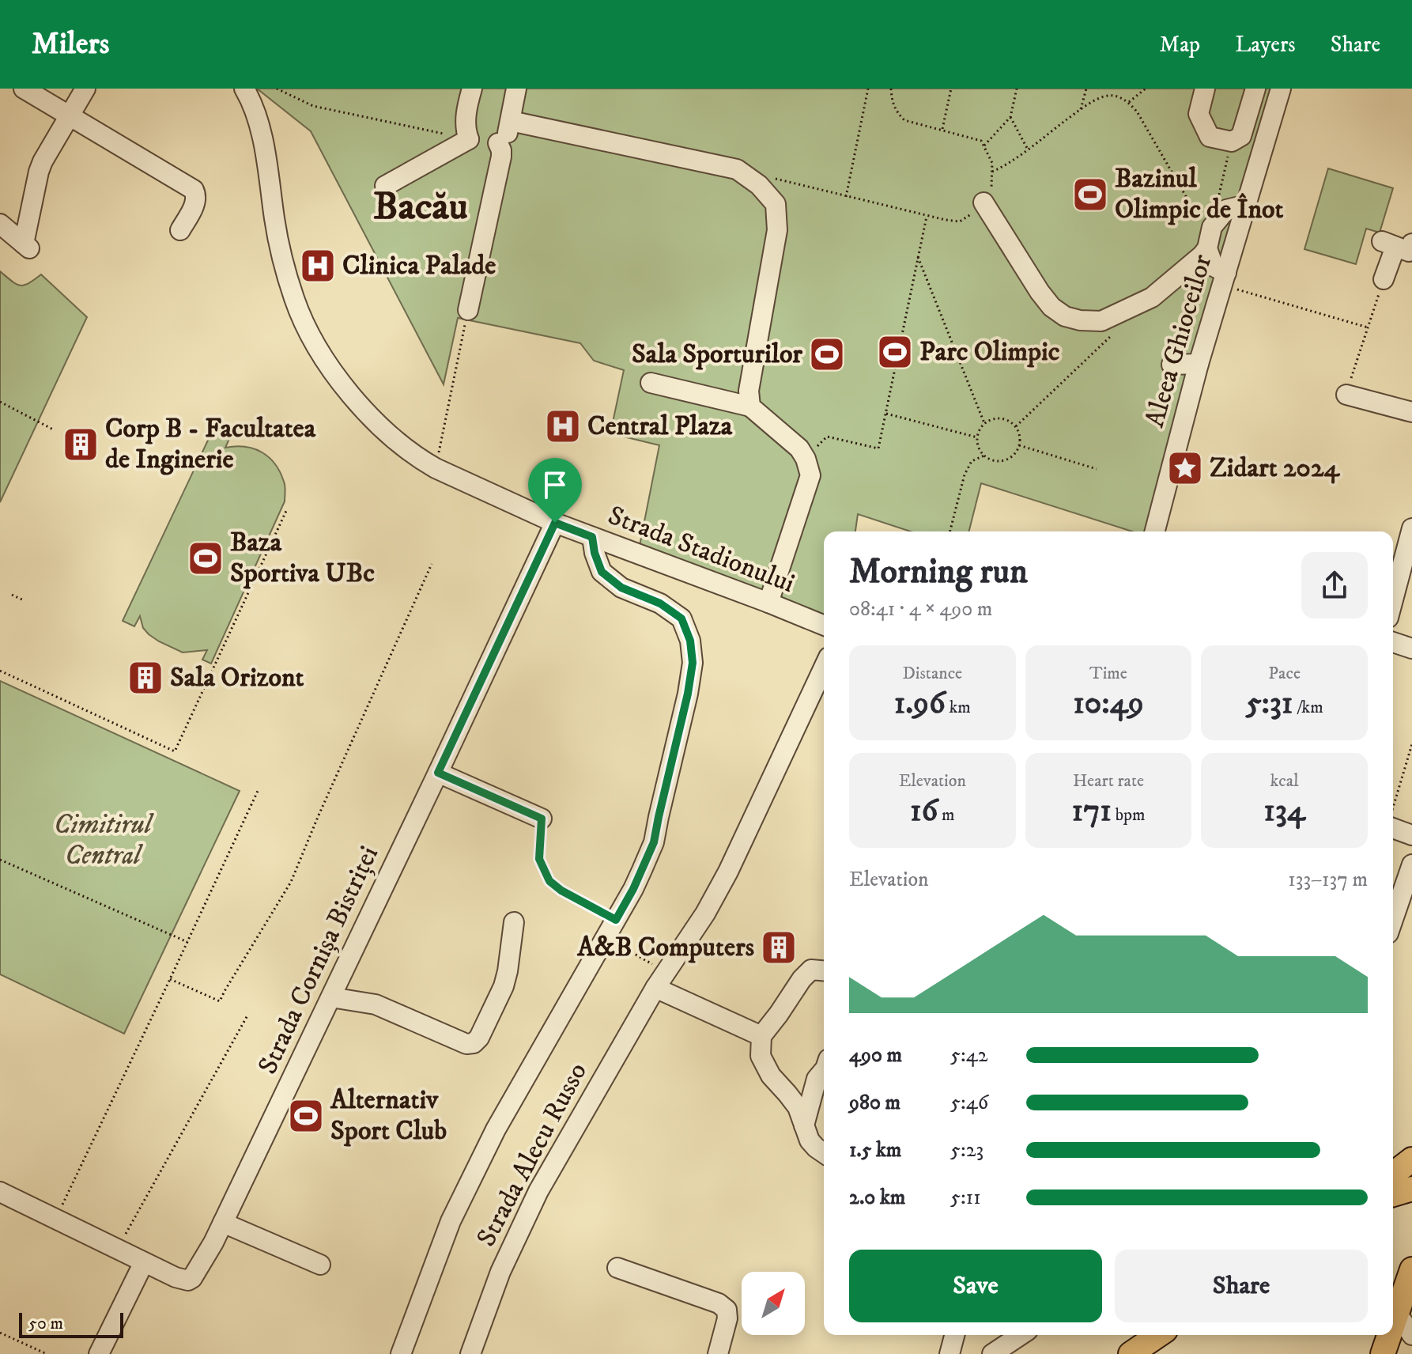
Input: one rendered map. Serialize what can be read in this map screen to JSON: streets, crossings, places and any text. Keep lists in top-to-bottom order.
{
  "streets": {
    "street": [
      "Aleea Ghioceilor",
      "Strada Stadionului",
      "Strada Cornișa Bistriței",
      "Strada Alecu Russo"
    ]
  },
  "crossings": [
    ["Strada Stadionului", "Strada Cornișa Bistriței"]
  ],
  "districts": ["Bacău"],
  "parks": ["Cimitirul Central"],
  "places": {
    "sports": [
      "Bazinul Olimpic de Înot",
      "Parc Olimpic",
      "Sala Sporturilor",
      "Baza Sportiva UBc",
      "Alternativ Sport Club"
    ],
    "hospital": ["Clinica Palade", "Central Plaza"],
    "building": ["Corp B - Facultatea de Inginerie", "Sala Orizont", "A&B Computers"],
    "place": ["Zidart 2024"]
  },
  "scale_bar": "50 m",
  "north": "top right",
  "page": {
    "header": "Milers",
    "nav": ["Map", "Layers", "Share"],
    "heading": ["Morning run", "08:41 · 4 × 490 m"],
    "stats": [
      ["Distance", "1.96 km"],
      ["Time", "10:49"],
      ["Pace", "5:31 /km"],
      ["Elevation", "16 m"],
      ["Heart rate", "171 bpm"],
      ["kcal", "134"]
    ],
    "chart": ["Elevation", "133–137 m"],
    "list": [
      {
        "name": "490 m",
        "note": "5:42"
      },
      {
        "name": "980 m",
        "note": "5:46"
      },
      {
        "name": "1.5 km",
        "note": "5:23"
      },
      {
        "name": "2.0 km",
        "note": "5:11"
      }
    ],
    "buttons": ["Save", "Share"],
    "scale": "50 m"
  }
}
